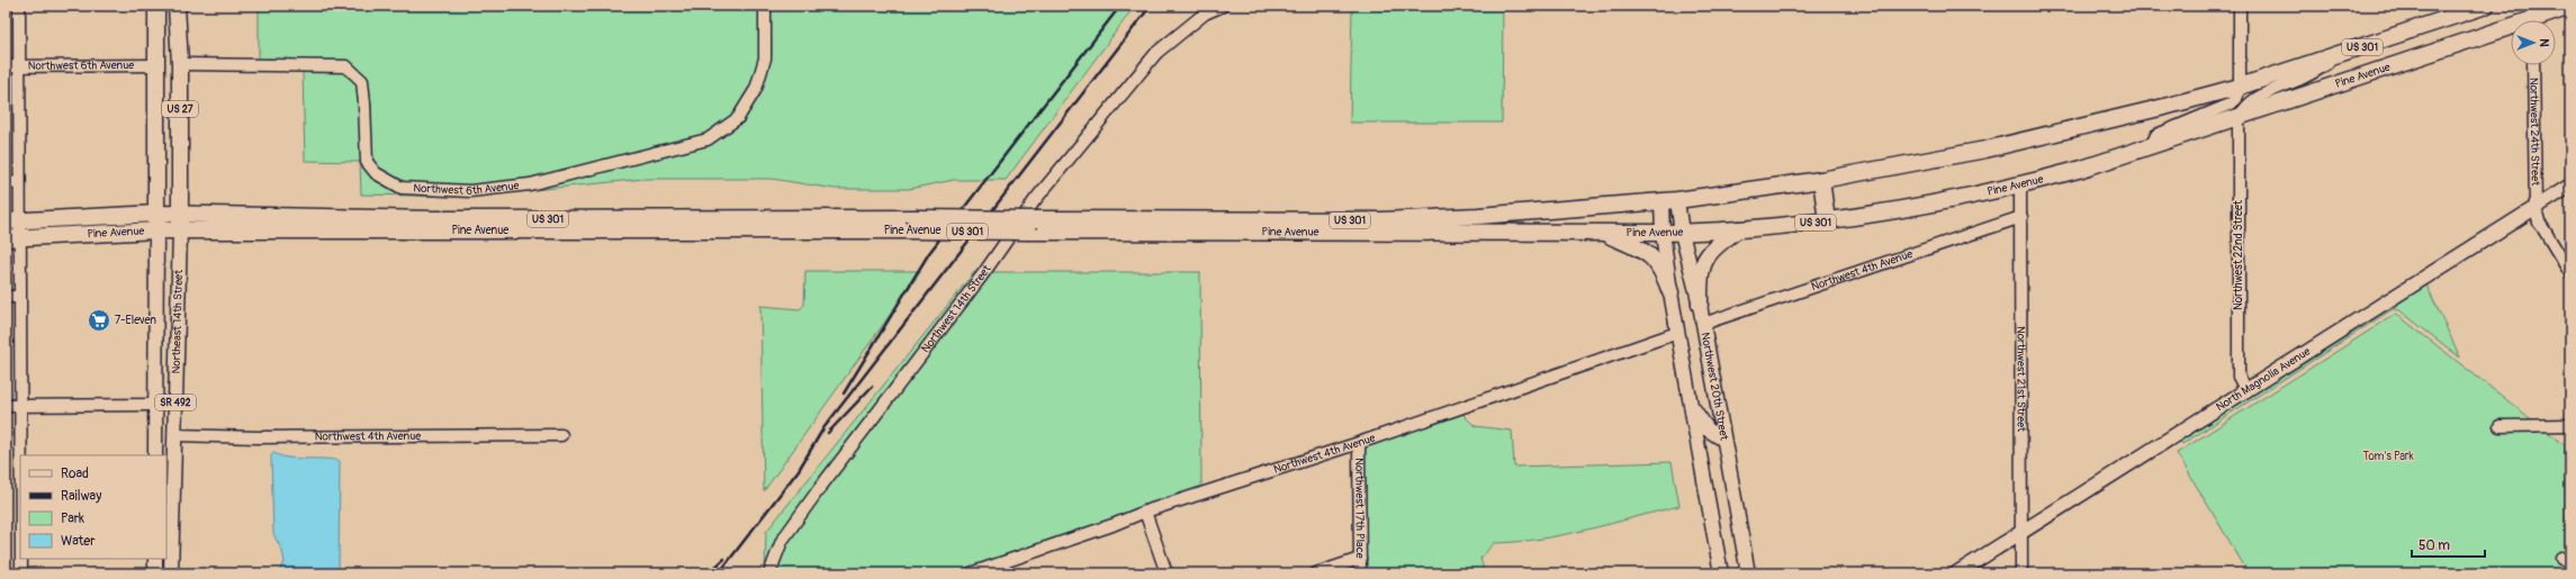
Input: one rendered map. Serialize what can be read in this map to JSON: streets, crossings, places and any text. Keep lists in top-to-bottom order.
{
  "streets": {
    "highway": [
      "US 301",
      "Pine Avenue",
      "US 27",
      "SR 492"
    ],
    "main road": ["Northeast 14th Street", "North Magnolia Avenue", "Northwest 20th Street"],
    "street": [
      "Northwest 6th Avenue",
      "Northwest 24th Street",
      "Northwest 22nd Street",
      "Northwest 4th Avenue",
      "Northwest 14th Street",
      "Northwest 21st Street",
      "Northwest 17th Place"
    ]
  },
  "crossings": [
    ["Northwest 6th Avenue", "US 27"],
    ["Pine Avenue", "US 27"],
    ["Pine Avenue", "Northwest 22nd Street"],
    ["Pine Avenue", "Northeast 14th Street"],
    ["Pine Avenue", "Northwest 21st Street"],
    ["Pine Avenue", "Northwest 20th Street"],
    ["Pine Avenue", "SR 492"],
    ["US 27", "Northeast 14th Street"],
    ["US 27", "SR 492"],
    ["Northwest 24th Street", "North Magnolia Avenue"],
    ["Northwest 22nd Street", "North Magnolia Avenue"],
    ["Northwest 4th Avenue", "Northeast 14th Street"],
    ["Northwest 4th Avenue", "Northwest 21st Street"],
    ["Northwest 4th Avenue", "Northwest 20th Street"],
    ["Northwest 4th Avenue", "Northwest 17th Place"],
    ["Northwest 21st Street", "North Magnolia Avenue"]
  ],
  "parks": ["Tom's Park"],
  "places": {
    "supermarket": ["7-Eleven"]
  },
  "legend": [
    "Road",
    "Railway",
    "Park",
    "Water"
  ],
  "scale_bar": "50 m",
  "north": "right"
}
